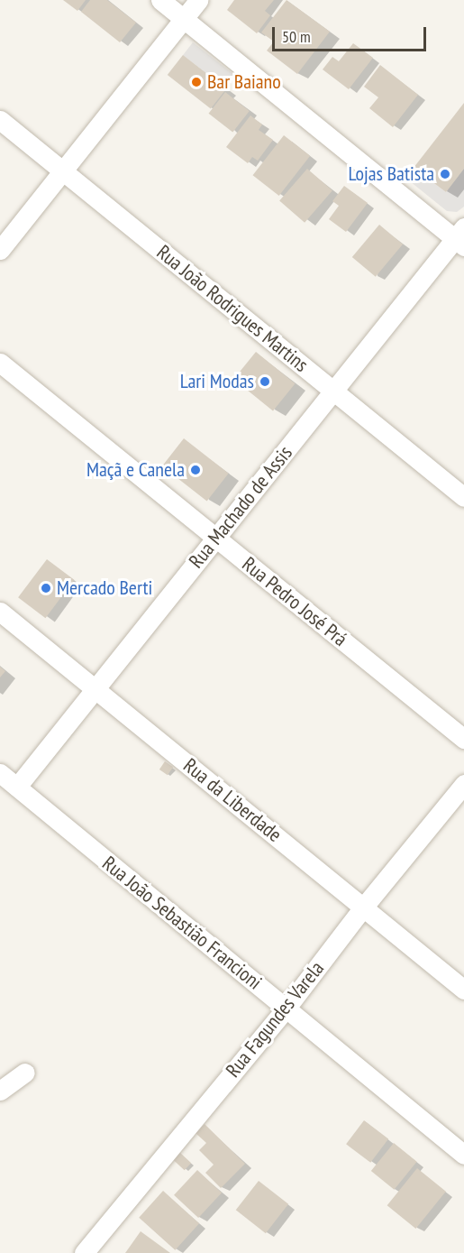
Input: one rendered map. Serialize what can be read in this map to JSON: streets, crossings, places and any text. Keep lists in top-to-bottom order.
{
  "streets": {
    "street": [
      "Rua João Rodrigues Martins",
      "Rua Machado de Assis",
      "Rua Pedro José Prá",
      "Rua da Liberdade",
      "Rua João Sebastião Francioni",
      "Rua Fagundes Varela"
    ]
  },
  "crossings": [
    ["Rua João Rodrigues Martins", "Rua Machado de Assis"],
    ["Rua Machado de Assis", "Rua Pedro José Prá"],
    ["Rua Machado de Assis", "Rua da Liberdade"],
    ["Rua Machado de Assis", "Rua João Sebastião Francioni"],
    ["Rua da Liberdade", "Rua Fagundes Varela"],
    ["Rua João Sebastião Francioni", "Rua Fagundes Varela"]
  ],
  "places": [
    "Bar Baiano",
    "Lojas Batista",
    "Lari Modas",
    "Maçã e Canela",
    "Mercado Berti"
  ],
  "scale_bar": "50 m"
}
